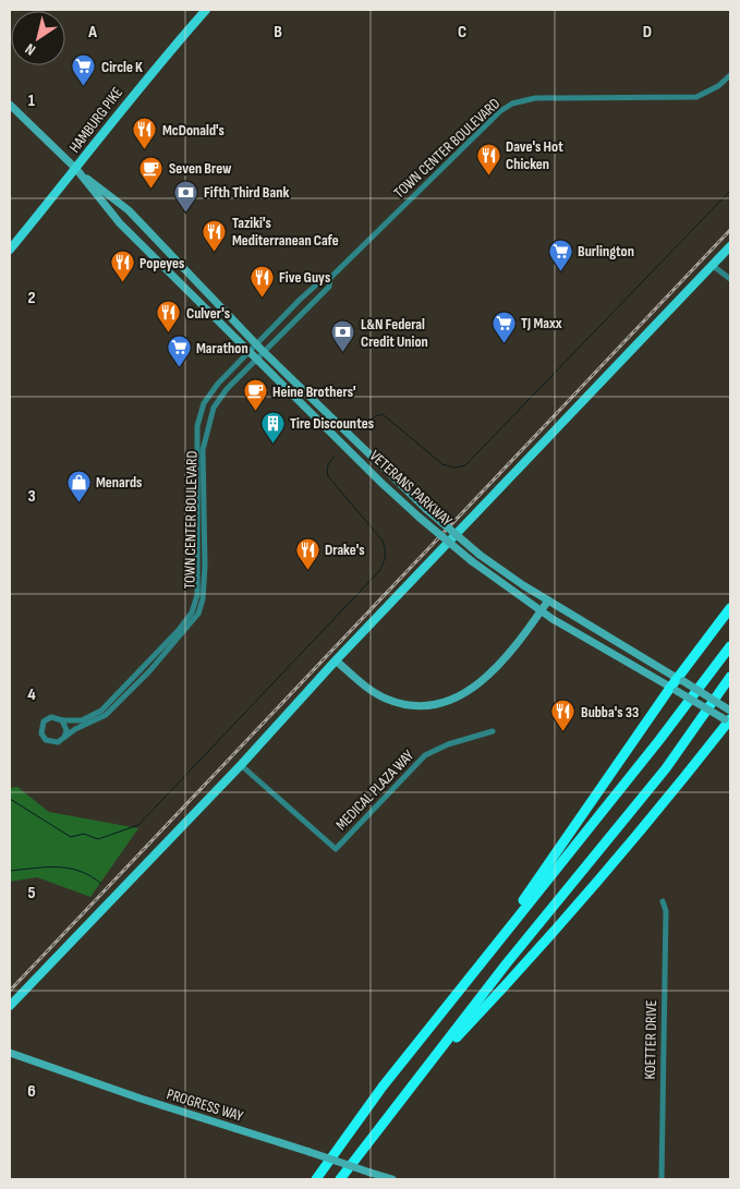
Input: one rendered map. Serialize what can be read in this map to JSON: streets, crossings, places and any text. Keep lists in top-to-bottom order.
{
  "streets": {
    "main road": ["HAMBURG PIKE", "VETERANS PARKWAY", "PROGRESS WAY"],
    "street": ["TOWN CENTER BOULEVARD", "MEDICAL PLAZA WAY", "KOETTER DRIVE"]
  },
  "crossings": [
    ["HAMBURG PIKE", "VETERANS PARKWAY"],
    ["TOWN CENTER BOULEVARD", "VETERANS PARKWAY"]
  ],
  "places": {
    "supermarket": [
      "Circle K",
      "Burlington",
      "TJ Maxx",
      "Marathon"
    ],
    "restaurant": [
      "McDonald's",
      "Dave's Hot Chicken",
      "Taziki's Mediterranean Cafe",
      "Popeyes",
      "Five Guys",
      "Culver's",
      "Drake's",
      "Bubba's 33"
    ],
    "cafe": ["Seven Brew", "Heine Brothers'"],
    "bank": ["Fifth Third Bank", "L&N Federal Credit Union"],
    "building": ["Tire Discountes"],
    "shop": ["Menards"]
  },
  "north": "bottom left",
  "grid": {
    "columns": [
      "A",
      "B",
      "C",
      "D"
    ],
    "rows": [
      "1",
      "2",
      "3",
      "4",
      "5",
      "6"
    ]
  }
}
